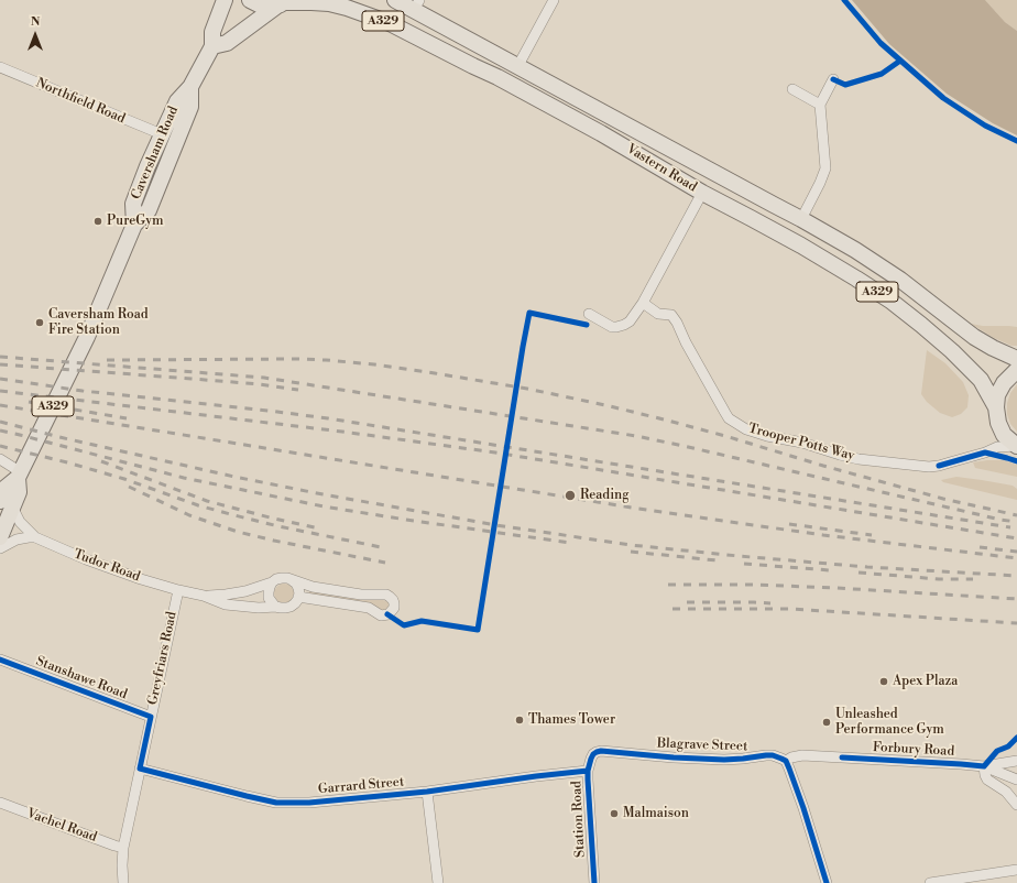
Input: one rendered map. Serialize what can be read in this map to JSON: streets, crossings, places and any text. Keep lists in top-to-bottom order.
{
  "streets": {
    "main road": ["A329", "Caversham Road", "Vastern Road"],
    "street": [
      "Northfield Road",
      "Trooper Potts Way",
      "Tudor Road",
      "Greyfriars Road",
      "Stanshawe Road",
      "Blagrave Street",
      "Forbury Road",
      "Garrard Street",
      "Station Road",
      "Vachel Road"
    ]
  },
  "crossings": [
    ["A329", "Caversham Road"],
    ["A329", "Tudor Road"],
    ["Northfield Road", "Caversham Road"],
    ["Tudor Road", "Greyfriars Road"],
    ["Greyfriars Road", "Stanshawe Road"],
    ["Greyfriars Road", "Garrard Street"],
    ["Greyfriars Road", "Vachel Road"],
    ["Blagrave Street", "Forbury Road"],
    ["Blagrave Street", "Station Road"],
    ["Garrard Street", "Station Road"]
  ],
  "places": [
    "PureGym",
    "Caversham Road Fire Station",
    "Reading",
    "Apex Plaza",
    "Thames Tower",
    "Unleashed Performance Gym",
    "Malmaison"
  ],
  "north": "top"
}
